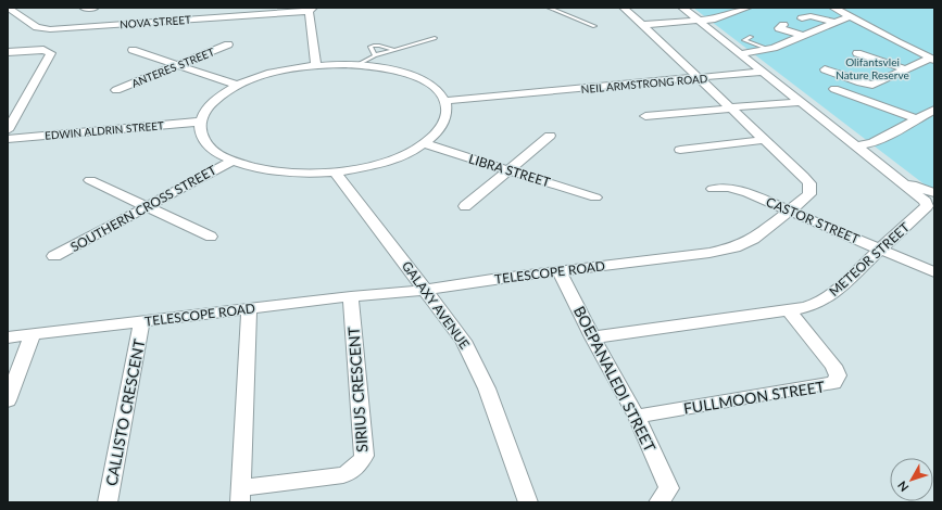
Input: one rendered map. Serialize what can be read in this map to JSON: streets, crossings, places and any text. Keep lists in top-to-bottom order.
{
  "streets": {
    "street": [
      "NOVA STREET",
      "ANTERES STREET",
      "NEIL ARMSTRONG ROAD",
      "EDWIN ALDRIN STREET",
      "LIBRA STREET",
      "SOUTHERN CROSS STREET",
      "CASTOR STREET",
      "METEOR STREET",
      "TELESCOPE ROAD",
      "GALAXY AVENUE",
      "BOEPANALEDI STREET",
      "SIRIUS CRESCENT",
      "FULLMOON STREET",
      "CALLISTO CRESCENT"
    ]
  },
  "crossings": [
    ["NEIL ARMSTRONG ROAD", "METEOR STREET"],
    ["NEIL ARMSTRONG ROAD", "TELESCOPE ROAD"],
    ["CASTOR STREET", "METEOR STREET"],
    ["CASTOR STREET", "TELESCOPE ROAD"],
    ["METEOR STREET", "BOEPANALEDI STREET"],
    ["METEOR STREET", "FULLMOON STREET"],
    ["TELESCOPE ROAD", "GALAXY AVENUE"],
    ["TELESCOPE ROAD", "BOEPANALEDI STREET"],
    ["TELESCOPE ROAD", "SIRIUS CRESCENT"],
    ["TELESCOPE ROAD", "CALLISTO CRESCENT"],
    ["BOEPANALEDI STREET", "FULLMOON STREET"]
  ],
  "parks": ["Olifantsvlei Nature Reserve"],
  "north": "bottom left"
}
